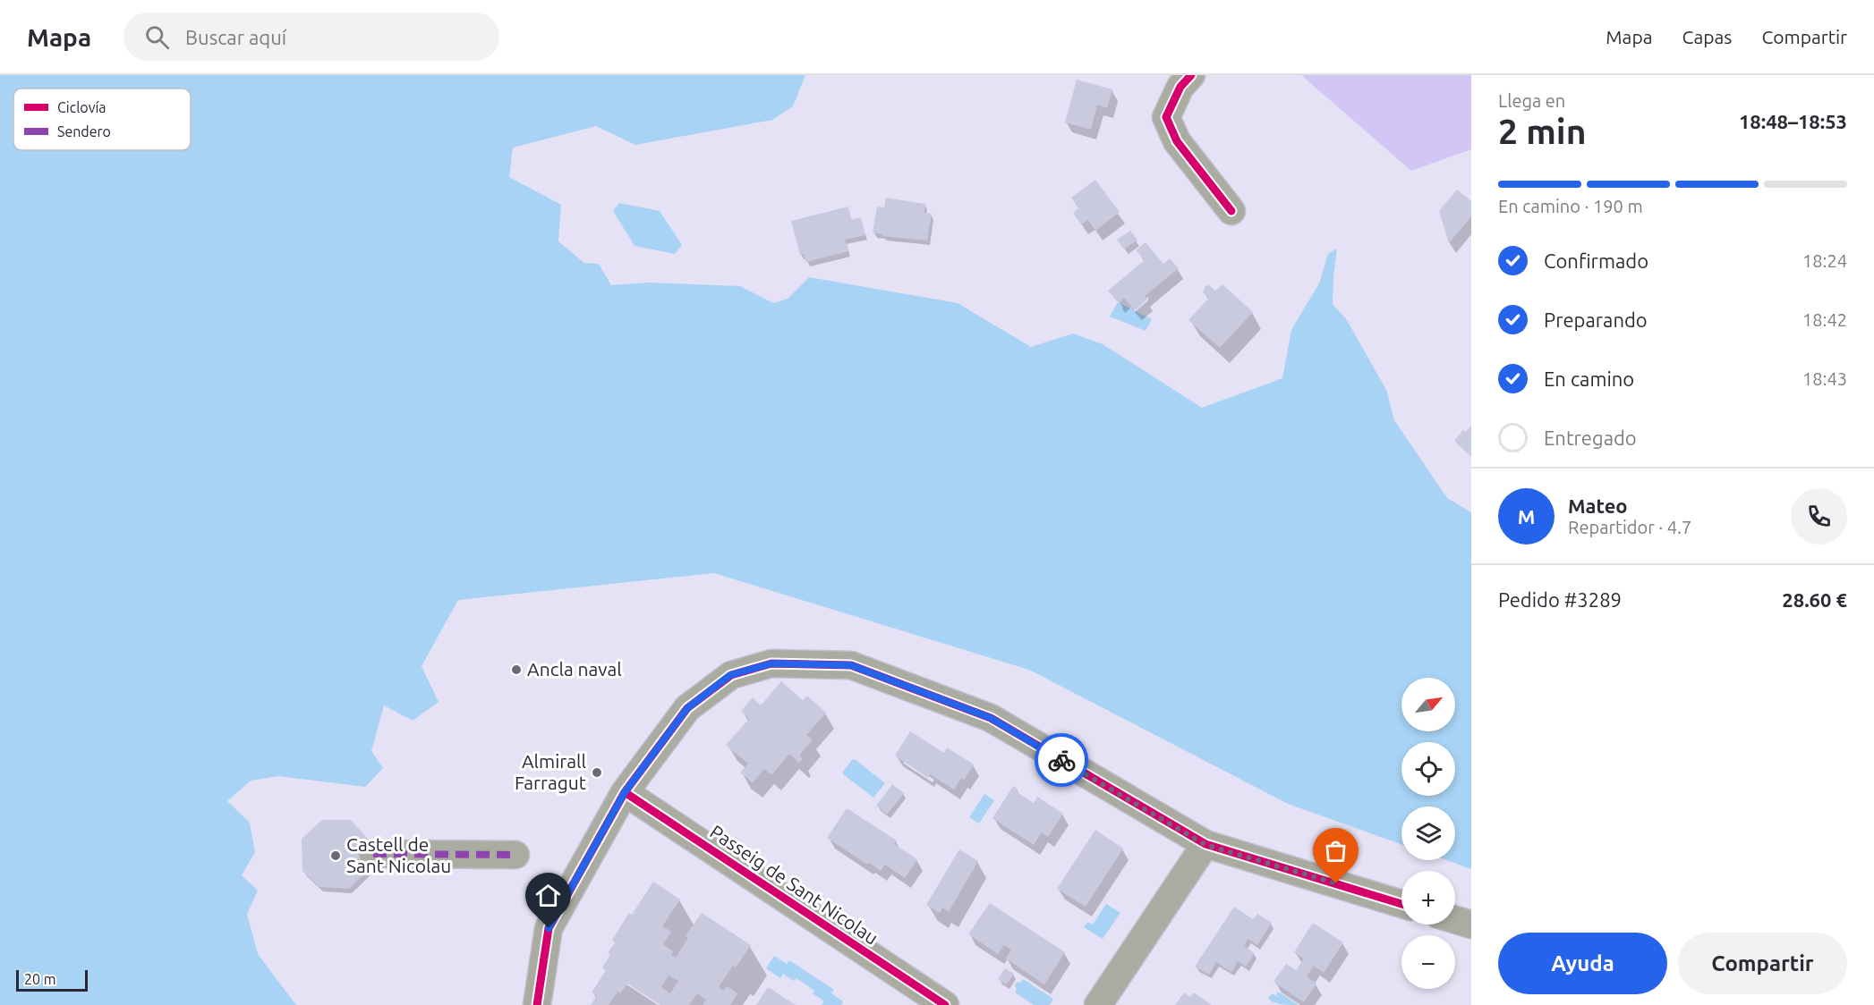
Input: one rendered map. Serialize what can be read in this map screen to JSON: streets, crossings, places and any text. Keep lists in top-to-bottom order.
{
  "streets": {
    "street": ["Passeig de Sant Nicolau"]
  },
  "places": ["Ancla naval", "Almirall Farragut", "Castell de Sant Nicolau"],
  "legend": ["Ciclovía", "Sendero"],
  "scale_bar": "20 m",
  "north": "top right",
  "page": {
    "header": "Mapa",
    "search": "Buscar aquí",
    "nav": ["Mapa", "Capas", "Compartir"],
    "heading": ["2 min", "Llega en", "18:48–18:53"],
    "panel": [
      "Mateo",
      "Repartidor · 4.7",
      "Pedido #3289",
      "28.60 €"
    ],
    "bar": "En camino · 190 m",
    "list": [
      ["Confirmado", "18:24"],
      ["Preparando", "18:42"],
      ["En camino", "18:43"],
      "Entregado"
    ],
    "round": "M",
    "map_buttons": ["+", "−"],
    "buttons": ["Ayuda", "Compartir"],
    "scale": "20 m"
  }
}
